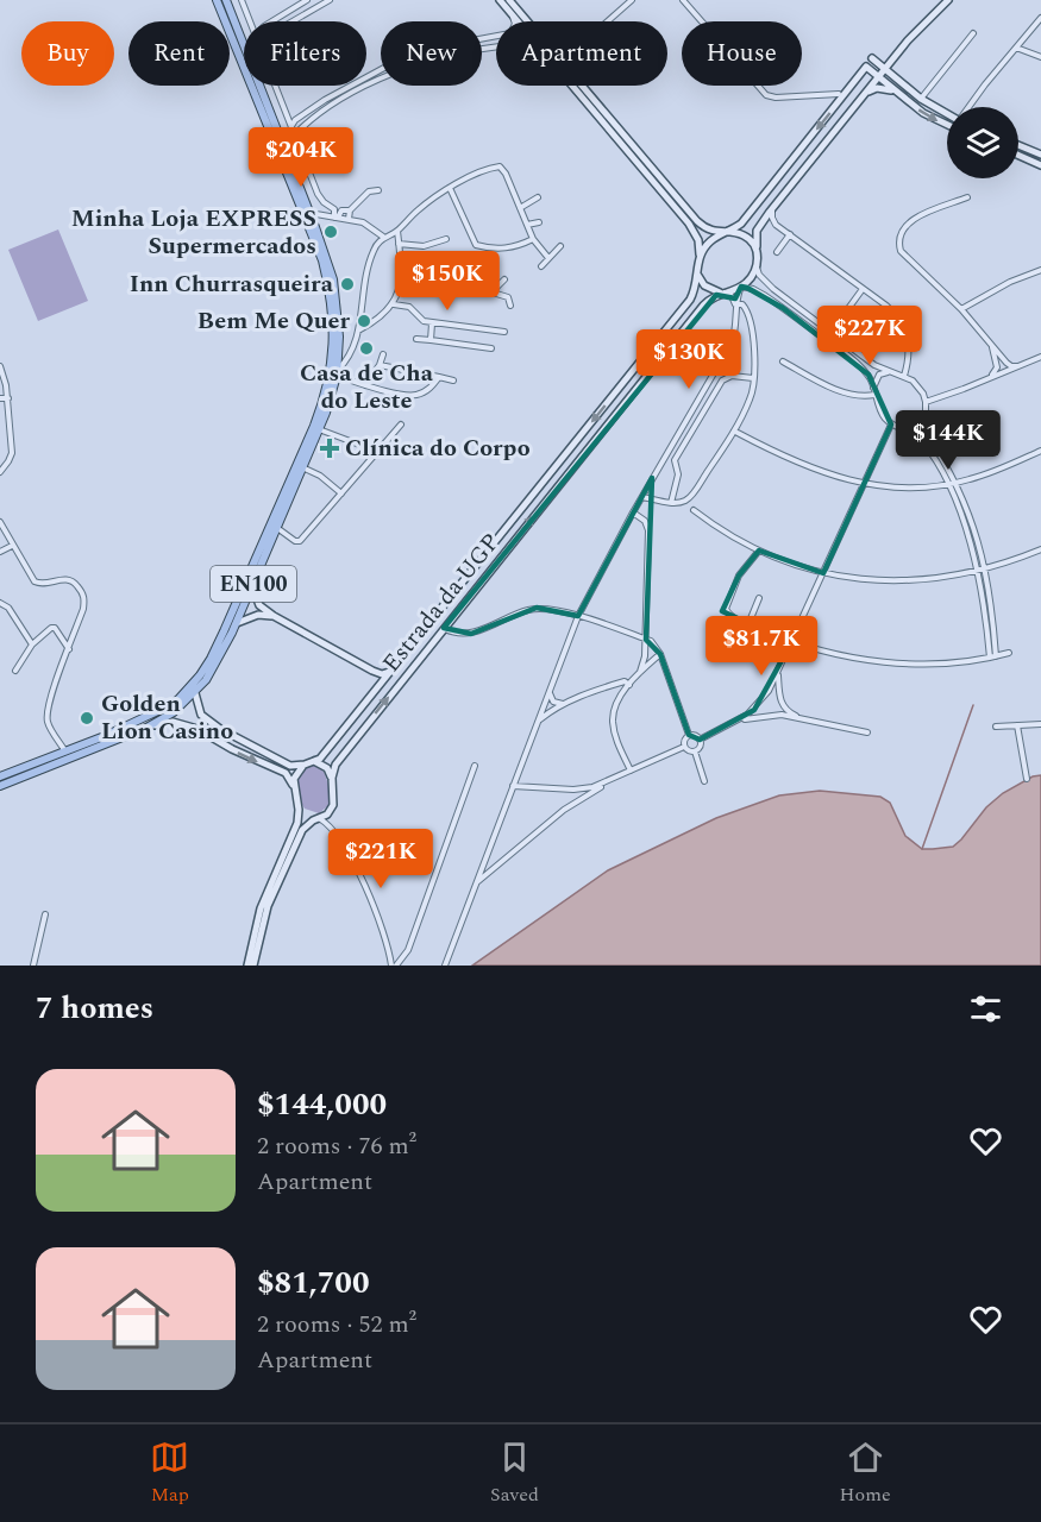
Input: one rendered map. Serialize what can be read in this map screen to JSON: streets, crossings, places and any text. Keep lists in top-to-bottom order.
{
  "streets": {
    "main road": ["EN100", "Estrada da UGP"]
  },
  "places": {
    "other": [
      "Minha Loja EXPRESS Supermercados",
      "Inn Churrasqueira",
      "Bem Me Quer",
      "Casa de Cha do Leste",
      "Golden Lion Casino"
    ],
    "health": ["Clínica do Corpo"]
  },
  "page": {
    "chip": [
      "Buy",
      "Rent",
      "Filters",
      "New",
      "Apartment",
      "House"
    ],
    "price": [
      "$204K",
      "$150K",
      "$227K",
      "$130K",
      "$144K",
      "$81.7K",
      "$221K"
    ],
    "heading": "7 homes",
    "list": [
      {
        "name": "$144,000",
        "note": "2 rooms · 76 m² · Apartment"
      },
      {
        "name": "$81,700",
        "note": "2 rooms · 52 m² · Apartment"
      }
    ],
    "tabs": ["Map", "Saved", "Home"]
  }
}
